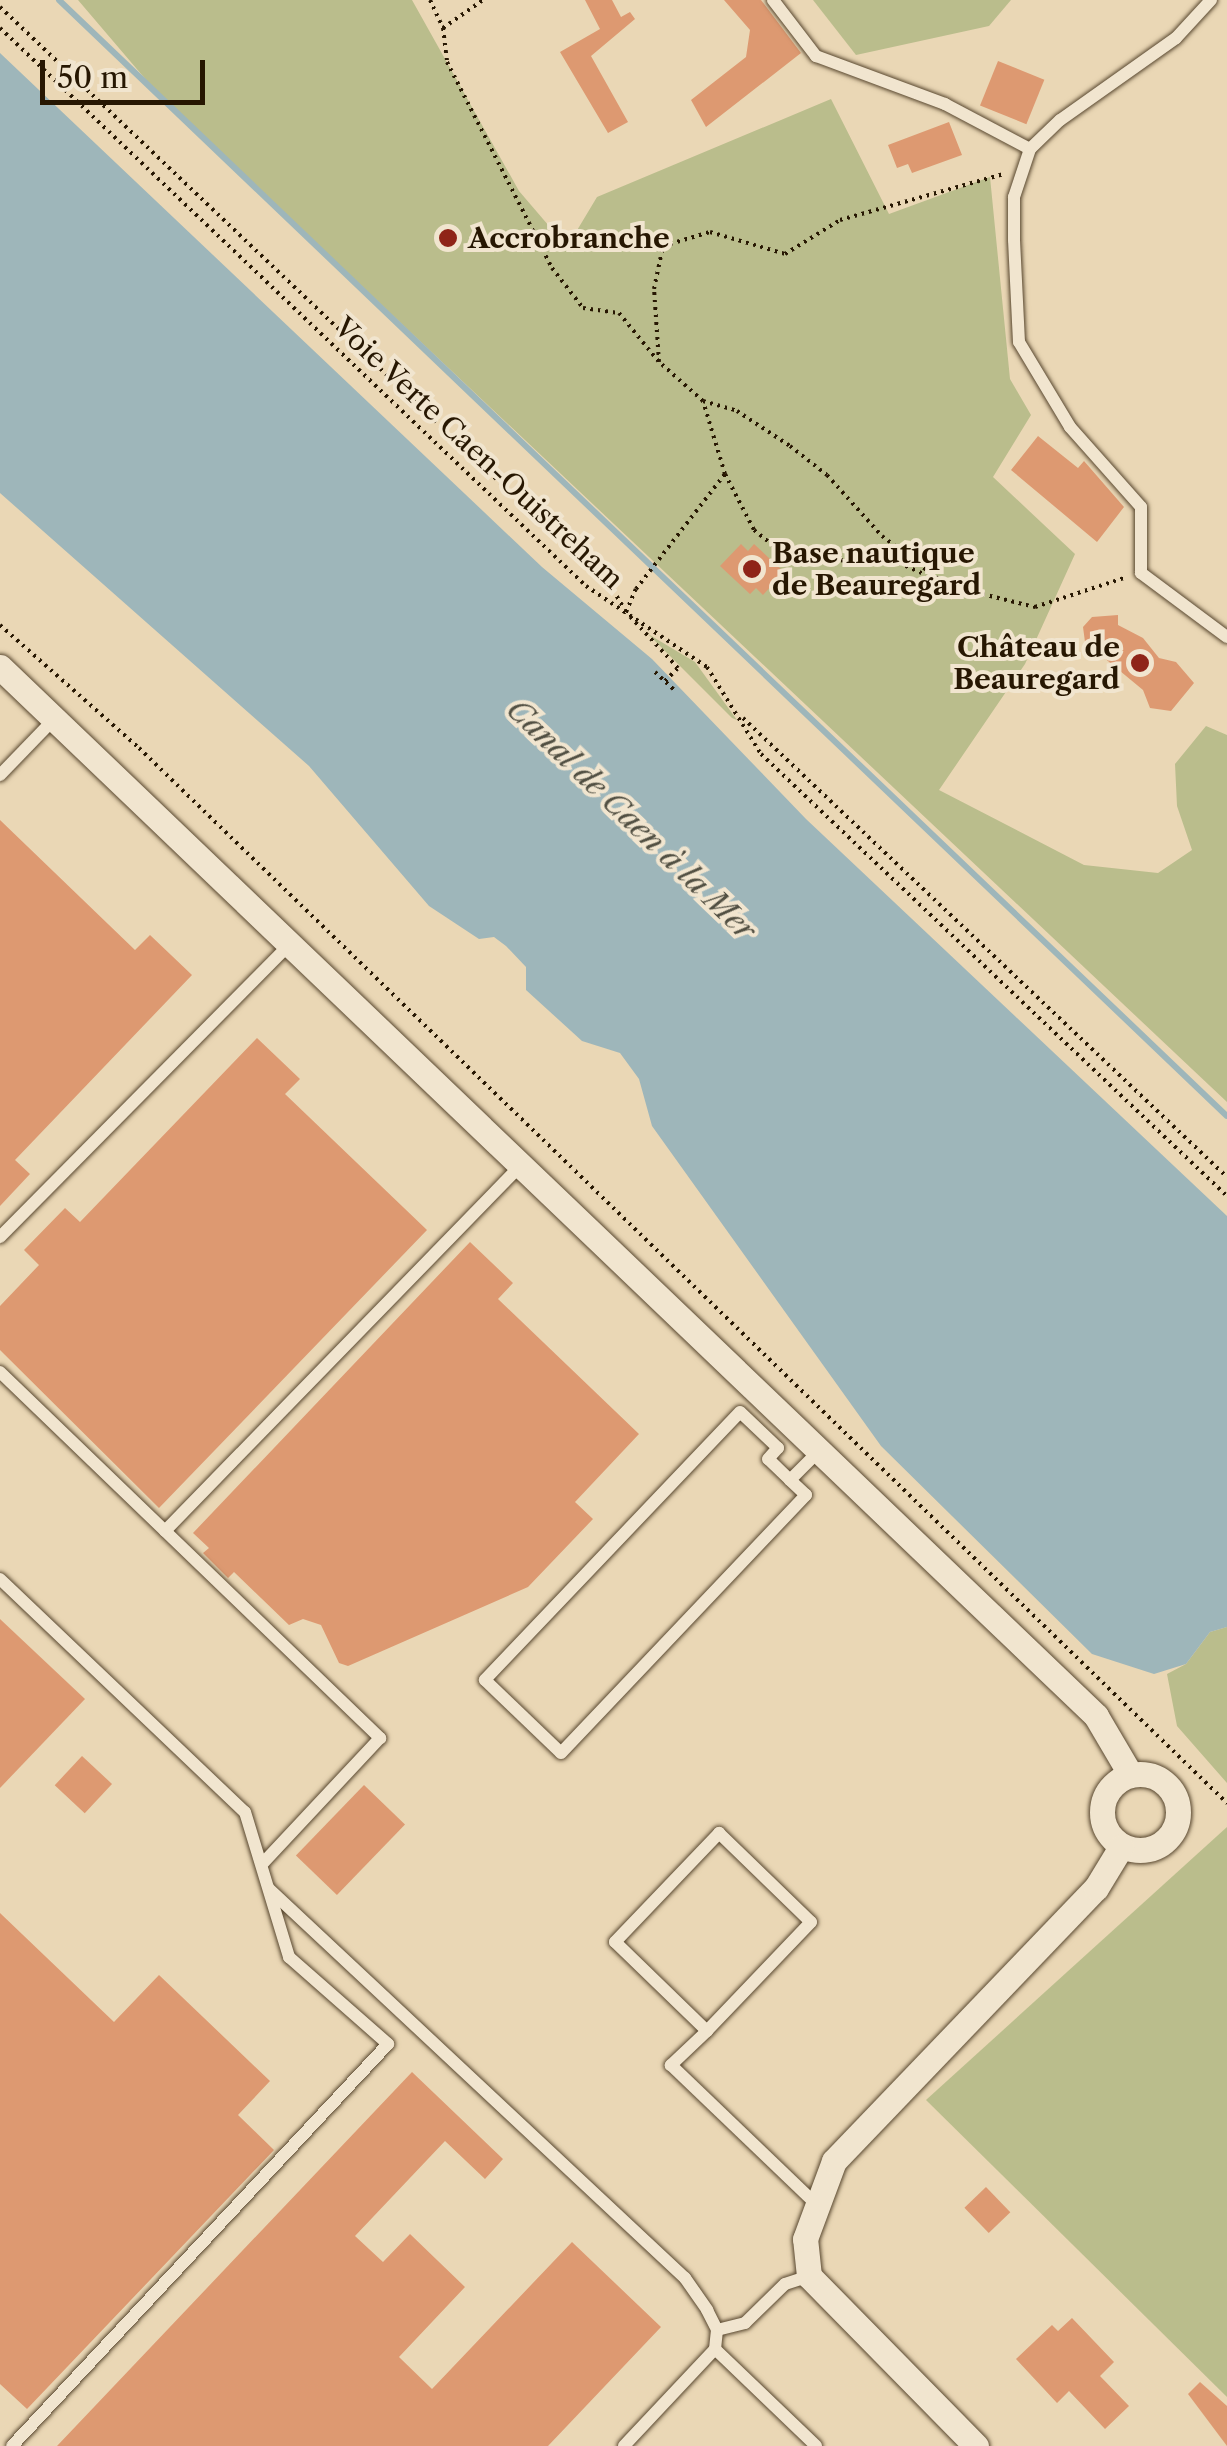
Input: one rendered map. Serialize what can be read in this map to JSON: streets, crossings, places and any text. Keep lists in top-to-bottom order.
{
  "streets": {
    "path": ["Voie Verte Caen-Ouistreham"]
  },
  "water": ["Canal de Caen à la Mer"],
  "places": ["Accrobranche", "Base nautique de Beauregard", "Château de Beauregard"],
  "scale_bar": "50 m"
}
